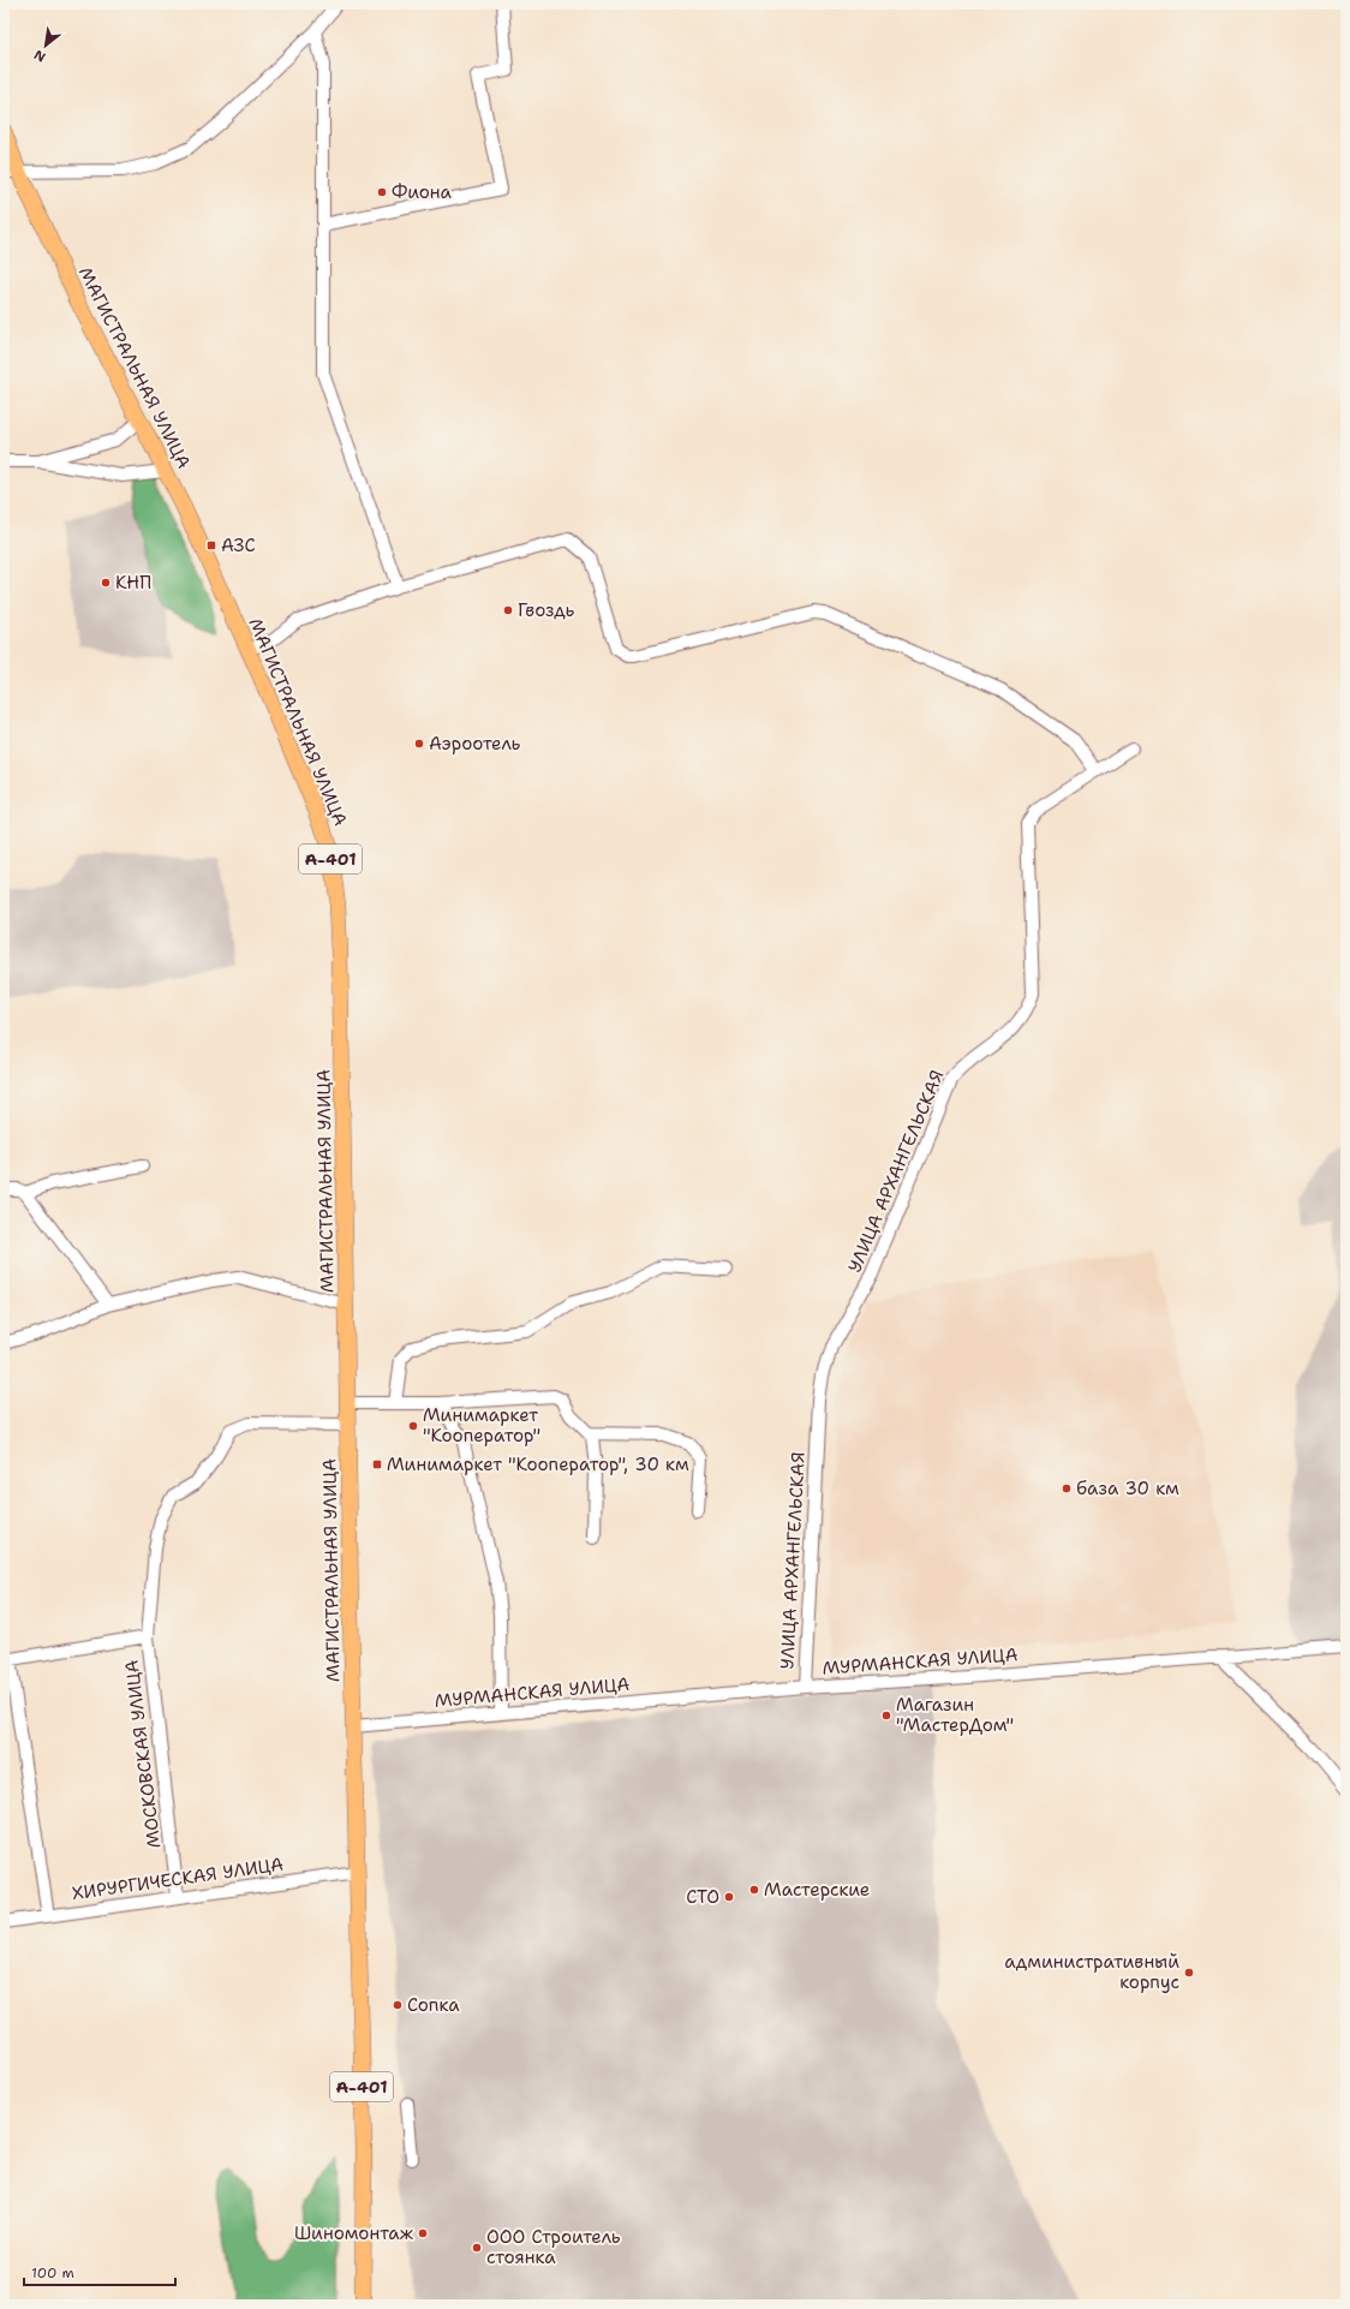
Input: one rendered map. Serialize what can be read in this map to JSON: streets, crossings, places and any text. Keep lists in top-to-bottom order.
{
  "streets": {
    "main road": ["МАГИСТРАЛЬНАЯ УЛИЦА", "А-401"],
    "street": [
      "УЛИЦА АРХАНГЕЛЬСКАЯ",
      "МУРМАНСКАЯ УЛИЦА",
      "МОСКОВСКАЯ УЛИЦА",
      "ХИРУРГИЧЕСКАЯ УЛИЦА"
    ]
  },
  "crossings": [
    ["МАГИСТРАЛЬНАЯ УЛИЦА", "МУРМАНСКАЯ УЛИЦА"],
    ["МАГИСТРАЛЬНАЯ УЛИЦА", "МОСКОВСКАЯ УЛИЦА"],
    ["МАГИСТРАЛЬНАЯ УЛИЦА", "ХИРУРГИЧЕСКАЯ УЛИЦА"],
    ["УЛИЦА АРХАНГЕЛЬСКАЯ", "МУРМАНСКАЯ УЛИЦА"],
    ["МОСКОВСКАЯ УЛИЦА", "ХИРУРГИЧЕСКАЯ УЛИЦА"]
  ],
  "places": {
    "other": [
      "Фиона",
      "КНП",
      "Гвоздь",
      "Аэроотель",
      "Минимаркет \"Кооператор\"",
      "база 30 км",
      "Магазин \"МастерДом\"",
      "Мастерские",
      "СТО",
      "административный корпус",
      "Сопка",
      "Шиномонтаж",
      "ООО Строитель стоянка"
    ],
    "transit": ["АЗС", "Минимаркет \"Кооператор\", 30 км"]
  },
  "scale_bar": "100 m",
  "north": "bottom left"
}
